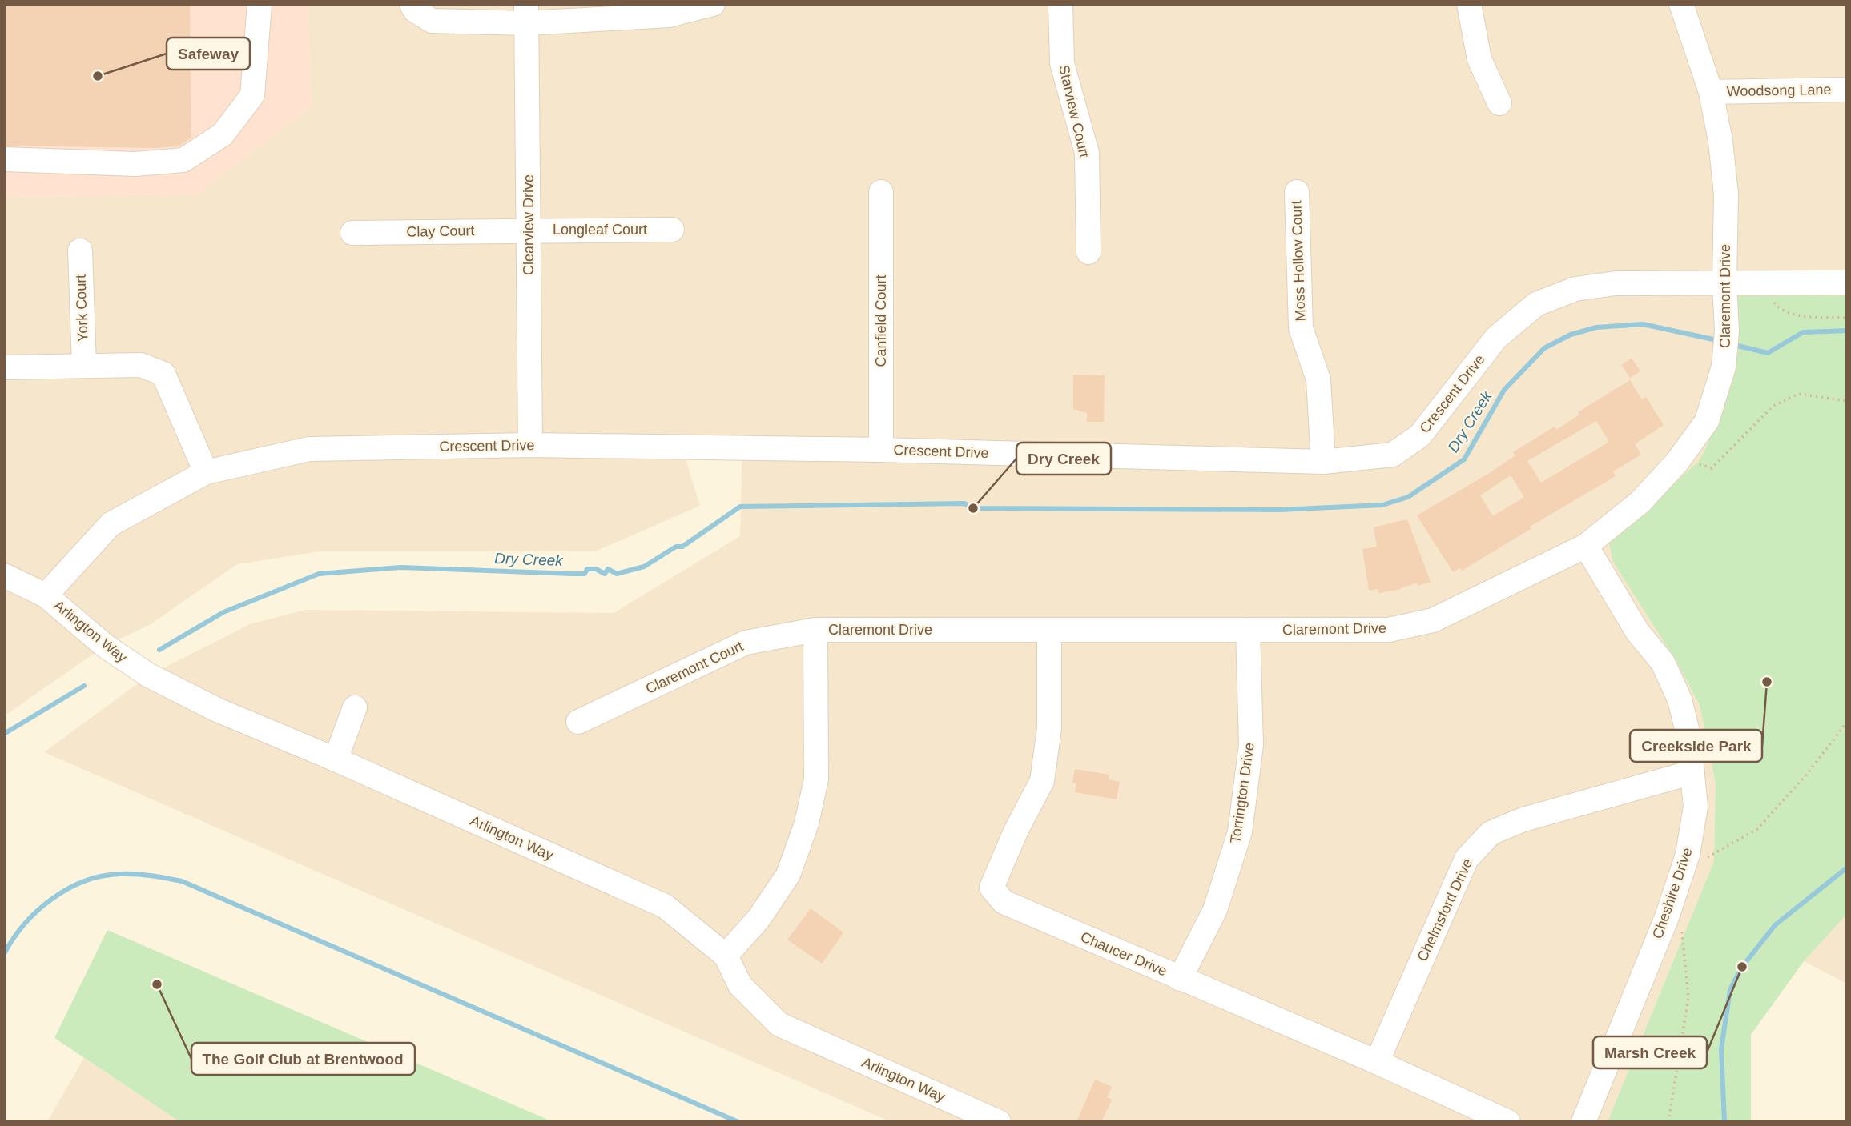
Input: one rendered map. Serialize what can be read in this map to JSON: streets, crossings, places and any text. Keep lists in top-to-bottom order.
{
  "streets": {
    "street": [
      "Woodsong Lane",
      "Starview Court",
      "Clearview Drive",
      "Longleaf Court",
      "Clay Court",
      "Moss Hollow Court",
      "Claremont Drive",
      "York Court",
      "Canfield Court",
      "Crescent Drive",
      "Arlington Way",
      "Claremont Court",
      "Torrington Drive",
      "Cheshire Drive",
      "Chelmsford Drive",
      "Chaucer Drive"
    ]
  },
  "crossings": [
    ["Woodsong Lane", "Claremont Drive"],
    ["Clearview Drive", "Longleaf Court"],
    ["Clearview Drive", "Clay Court"],
    ["Clearview Drive", "Crescent Drive"],
    ["Longleaf Court", "Clay Court"],
    ["Moss Hollow Court", "Crescent Drive"],
    ["Claremont Drive", "Crescent Drive"],
    ["Claremont Drive", "Arlington Way"],
    ["Claremont Drive", "Claremont Court"],
    ["Claremont Drive", "Torrington Drive"],
    ["Claremont Drive", "Cheshire Drive"],
    ["Claremont Drive", "Chaucer Drive"],
    ["Canfield Court", "Crescent Drive"],
    ["Crescent Drive", "Arlington Way"],
    ["Torrington Drive", "Chaucer Drive"],
    ["Cheshire Drive", "Chelmsford Drive"],
    ["Chelmsford Drive", "Chaucer Drive"]
  ],
  "water": ["Dry Creek"],
  "places": [
    "Safeway",
    "Dry Creek",
    "Creekside Park",
    "Marsh Creek",
    "The Golf Club at Brentwood"
  ]
}
